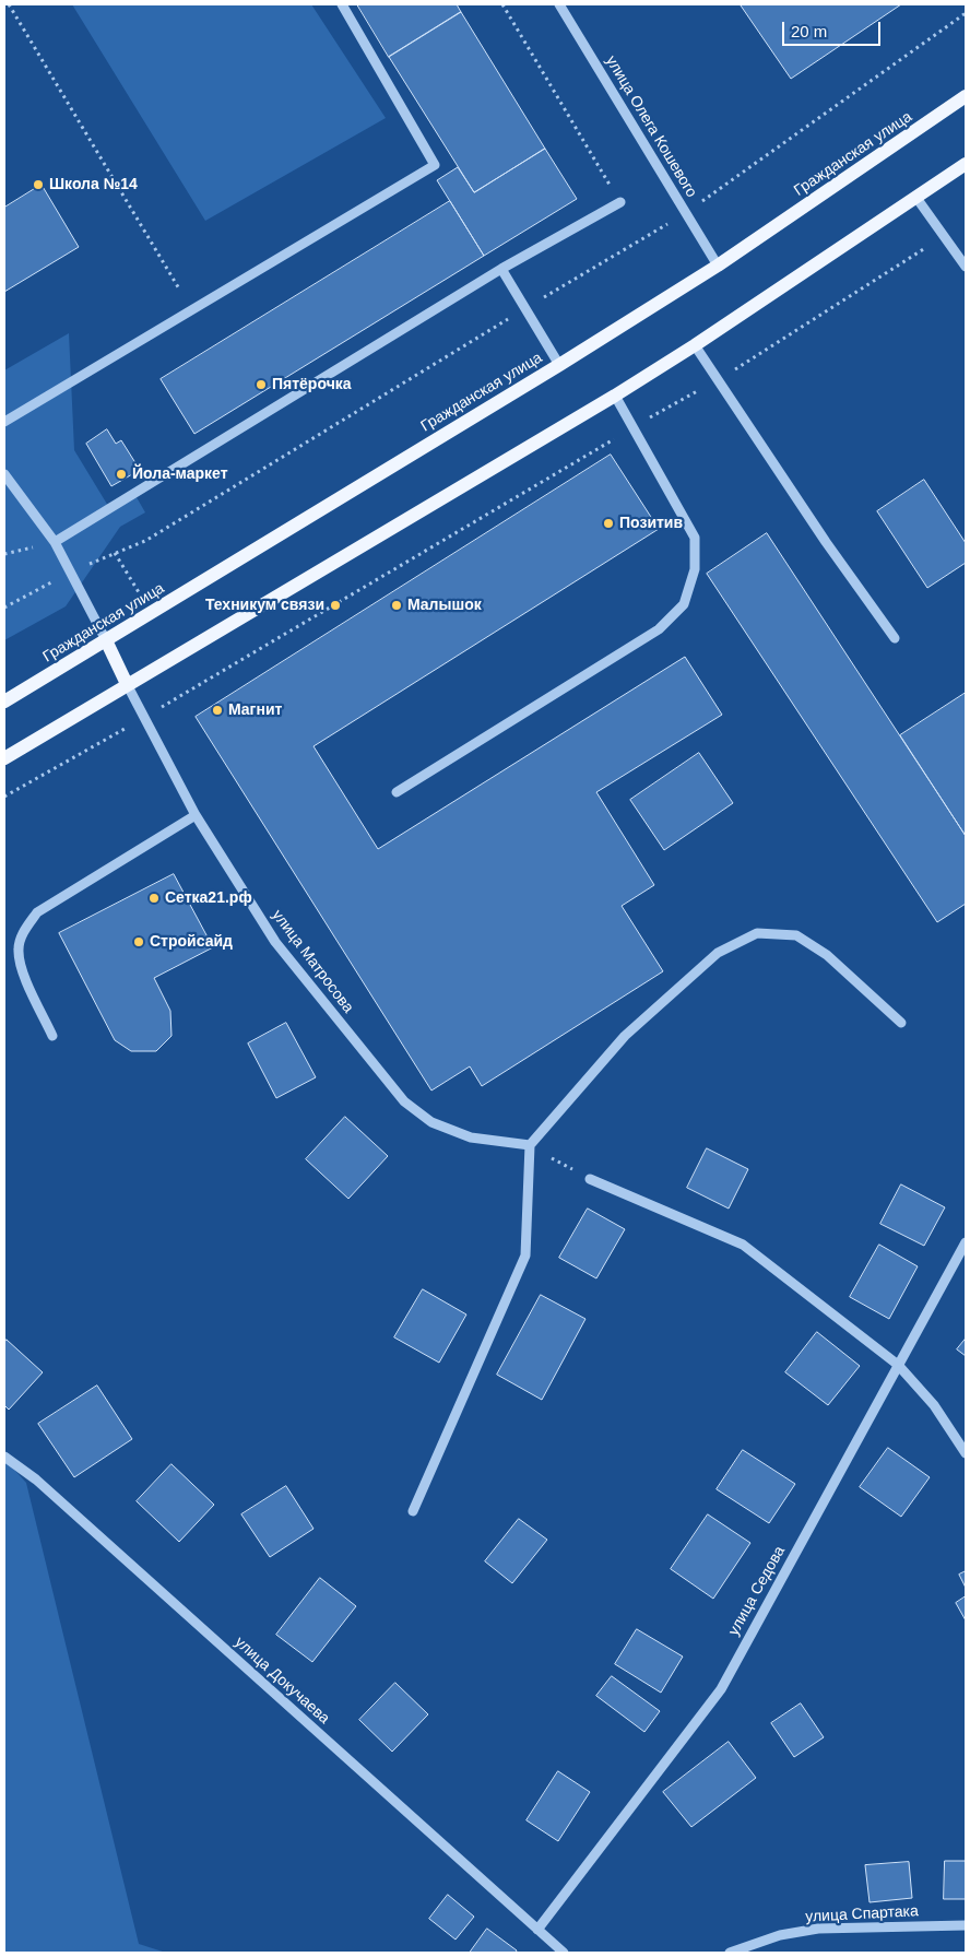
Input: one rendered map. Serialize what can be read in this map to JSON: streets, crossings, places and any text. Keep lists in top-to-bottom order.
{
  "streets": {
    "main road": ["Гражданская улица"],
    "street": [
      "улица Олега Кошевого",
      "улица Матросова",
      "улица Седова",
      "улица Докучаева",
      "улица Спартака"
    ]
  },
  "crossings": [
    ["улица Олега Кошевого", "Гражданская улица"],
    ["улица Седова", "улица Докучаева"]
  ],
  "places": [
    "Школа №14",
    "Пятёрочка",
    "Йола-маркет",
    "Позитив",
    "Техникум связи",
    "Малышок",
    "Магнит",
    "Сетка21.рф",
    "Стройсайд"
  ],
  "scale_bar": "20 m"
}
